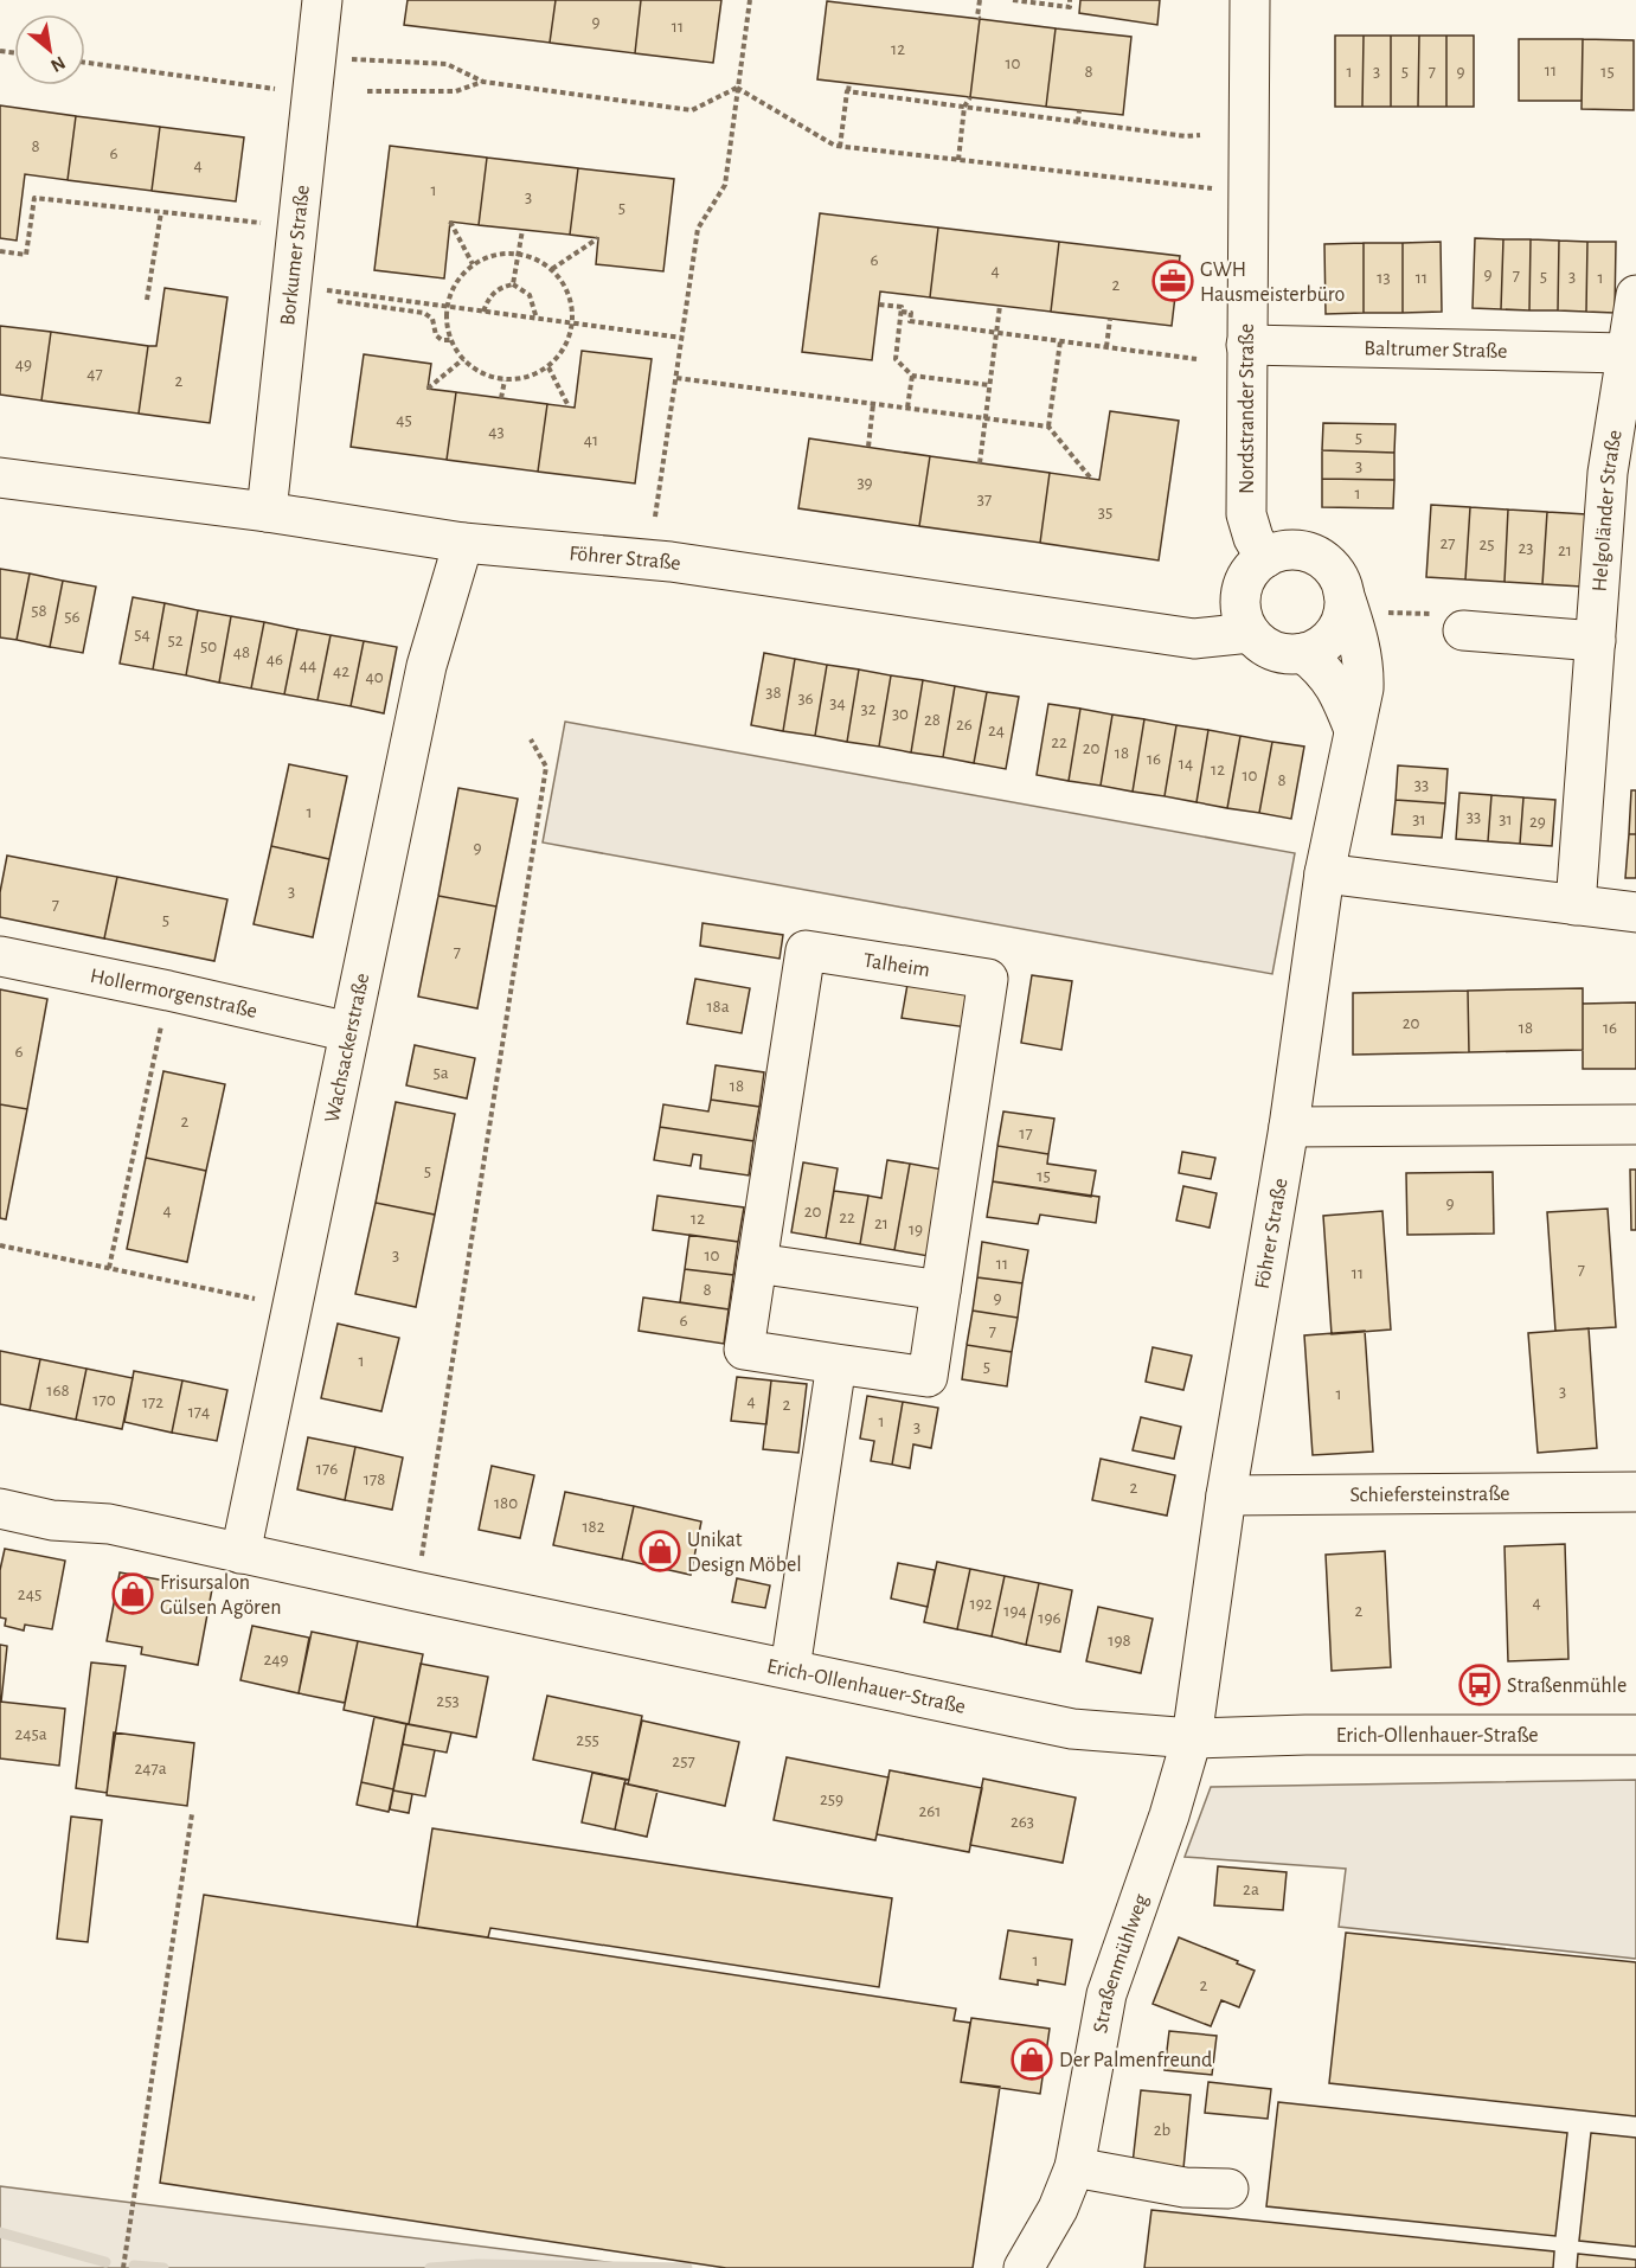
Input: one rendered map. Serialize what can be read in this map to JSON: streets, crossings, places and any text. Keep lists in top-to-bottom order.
{
  "streets": {
    "street": [
      "Borkumer Straße",
      "Baltrumer Straße",
      "Nordstrander Straße",
      "Helgoländer Straße",
      "Föhrer Straße",
      "Talheim",
      "Hollermorgenstraße",
      "Wachsackerstraße",
      "Schiefersteinstraße",
      "Erich-Ollenhauer-Straße",
      "Straßenmühlweg"
    ]
  },
  "crossings": [
    ["Borkumer Straße", "Föhrer Straße"],
    ["Baltrumer Straße", "Nordstrander Straße"],
    ["Baltrumer Straße", "Helgoländer Straße"],
    ["Nordstrander Straße", "Föhrer Straße"],
    ["Föhrer Straße", "Wachsackerstraße"],
    ["Föhrer Straße", "Schiefersteinstraße"],
    ["Föhrer Straße", "Erich-Ollenhauer-Straße"],
    ["Föhrer Straße", "Straßenmühlweg"],
    ["Hollermorgenstraße", "Wachsackerstraße"],
    ["Wachsackerstraße", "Erich-Ollenhauer-Straße"],
    ["Erich-Ollenhauer-Straße", "Straßenmühlweg"]
  ],
  "places": {
    "office": ["GWH Hausmeisterbüro"],
    "shop": ["Unikat Design Möbel", "Frisursalon Gülsen Agören", "Der Palmenfreund"],
    "bus stop": ["Straßenmühle"]
  },
  "house_numbers": [
    "9",
    "11",
    "12",
    "10",
    "11",
    "8",
    "1",
    "3",
    "5",
    "7",
    "9",
    "15",
    "8",
    "6",
    "4",
    "1",
    "3",
    "5",
    "6",
    "4",
    "9",
    "7",
    "5",
    "3",
    "13",
    "11",
    "1",
    "2",
    "49",
    "47",
    "2",
    "45",
    "43",
    "5",
    "41",
    "3",
    "39",
    "1",
    "37",
    "35",
    "27",
    "25",
    "23",
    "21",
    "58",
    "56",
    "54",
    "52",
    "50",
    "48",
    "46",
    "44",
    "42",
    "40",
    "38",
    "36",
    "34",
    "32",
    "30",
    "28",
    "26",
    "24",
    "22",
    "20",
    "18",
    "16",
    "14",
    "12",
    "10",
    "8",
    "33",
    "1",
    "33",
    "31",
    "31",
    "29",
    "9",
    "3",
    "7",
    "5",
    "7",
    "18a",
    "20",
    "18",
    "16",
    "6",
    "5a",
    "18",
    "2",
    "17",
    "5",
    "15",
    "9",
    "4",
    "20",
    "22",
    "12",
    "21",
    "19",
    "3",
    "10",
    "11",
    "7",
    "11",
    "8",
    "9",
    "6",
    "7",
    "1",
    "5",
    "168",
    "3",
    "1",
    "170",
    "4",
    "172",
    "2",
    "174",
    "1",
    "3",
    "176",
    "178",
    "2",
    "180",
    "182",
    "245",
    "4",
    "192",
    "194",
    "2",
    "196",
    "198",
    "249",
    "253",
    "245a",
    "255",
    "257",
    "247a",
    "259",
    "261",
    "263",
    "2a",
    "1",
    "2",
    "2b"
  ],
  "north": "bottom right"
}
